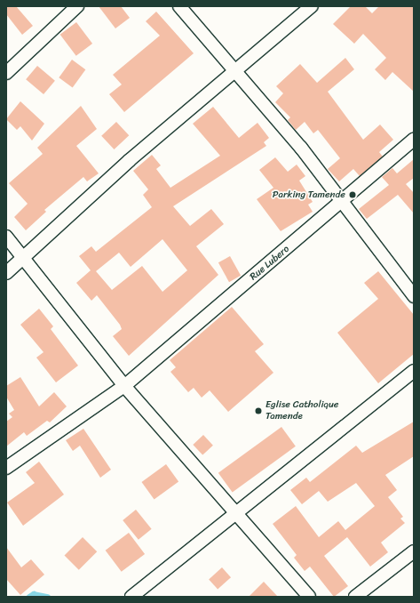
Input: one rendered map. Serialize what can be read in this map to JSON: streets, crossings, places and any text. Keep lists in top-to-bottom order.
{
  "streets": {
    "street": ["Rue Lubero"]
  },
  "places": ["Parking Tamende", "Eglise Catholique Tamende"]
}
